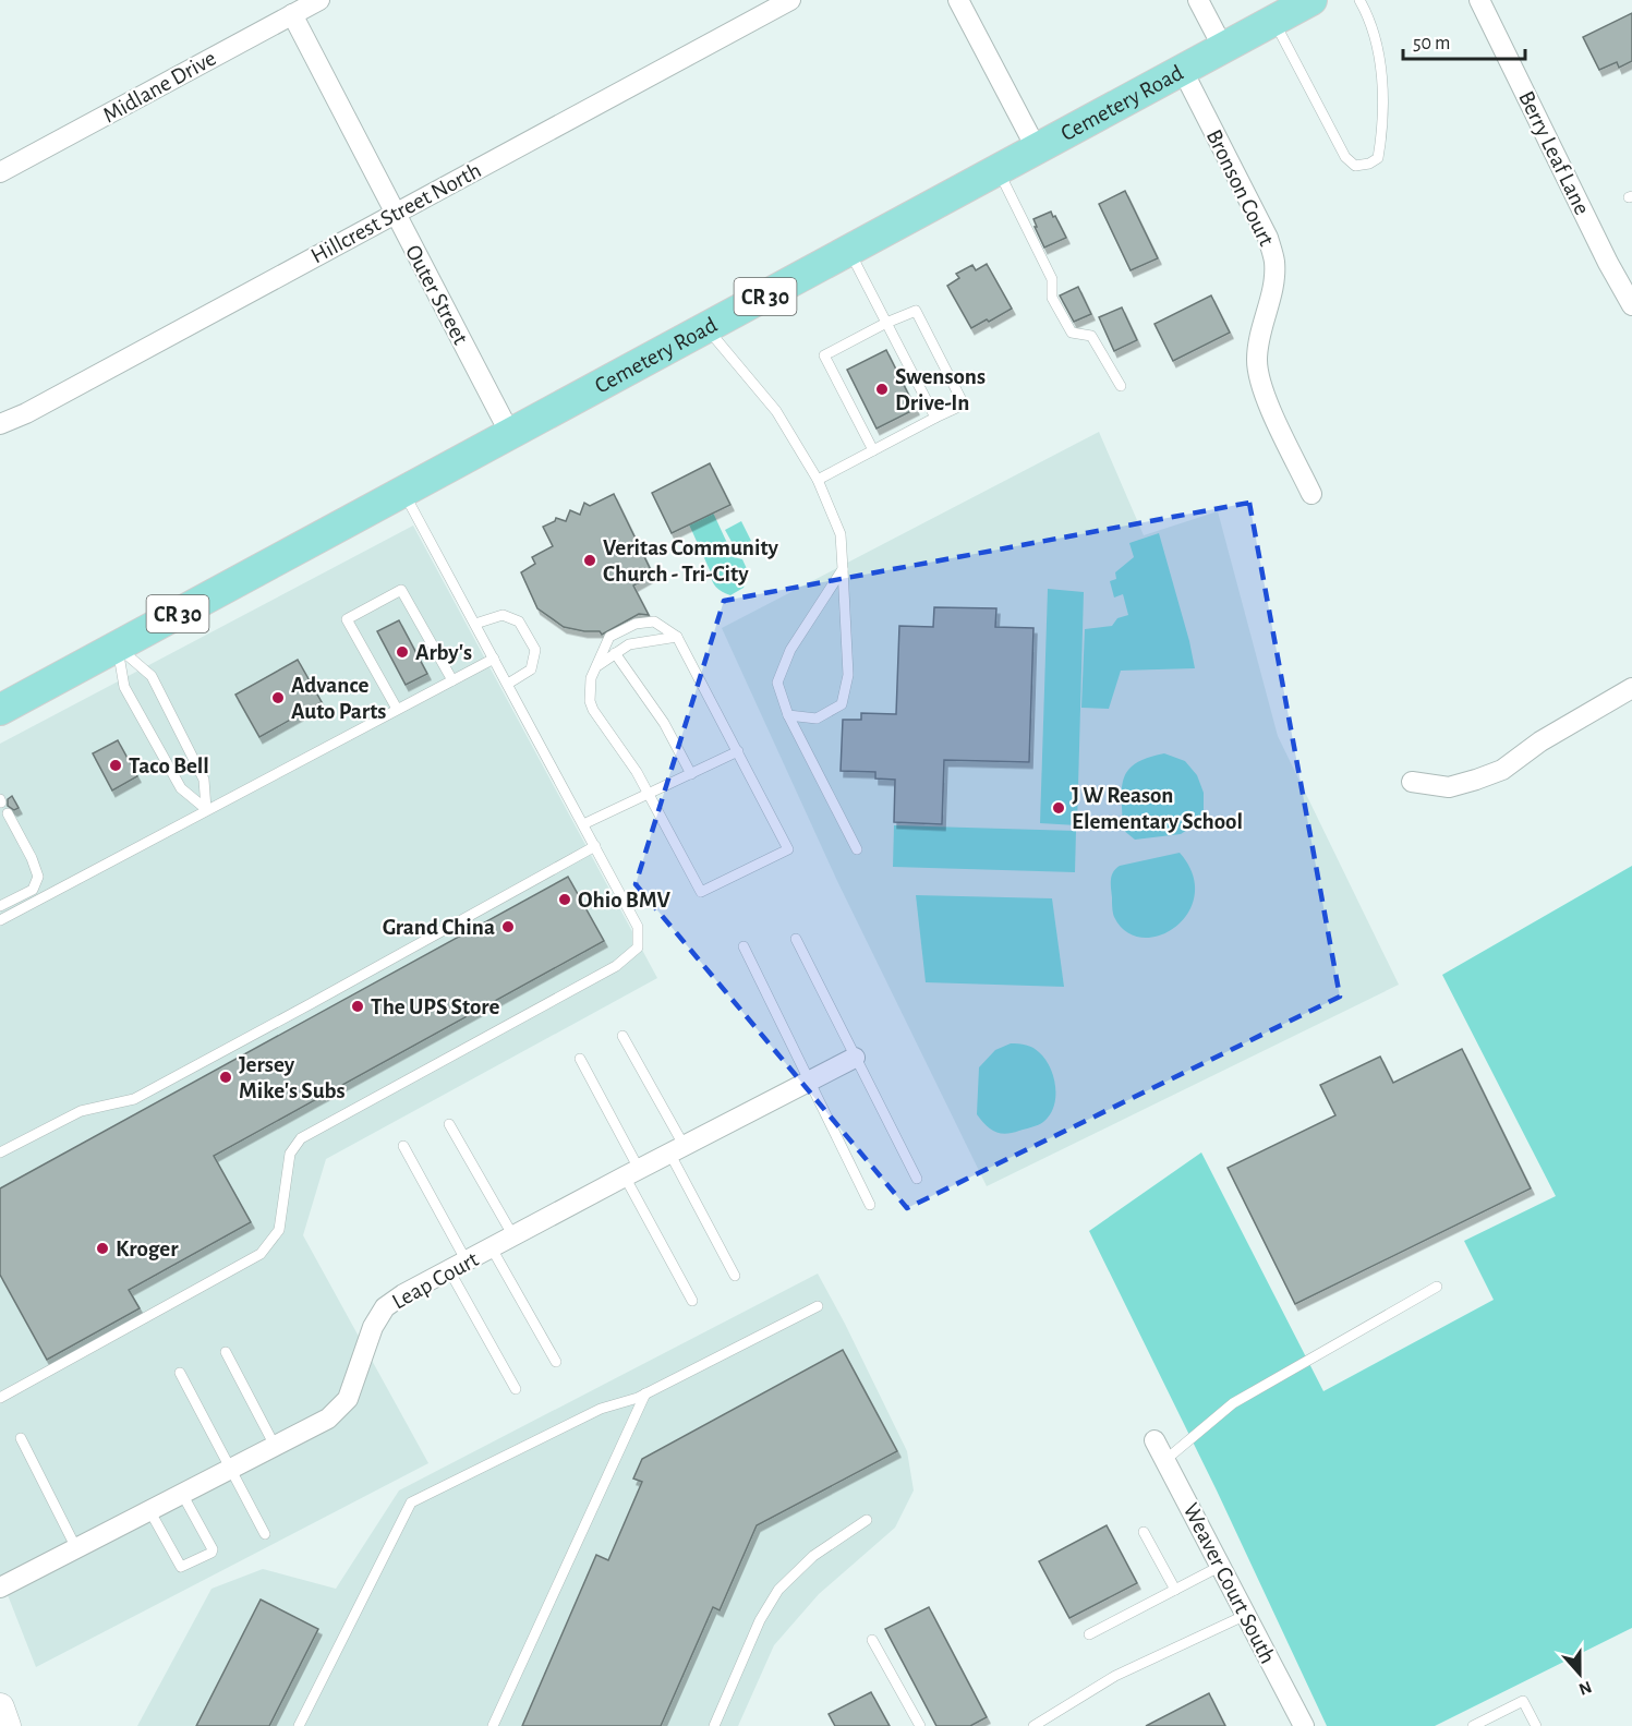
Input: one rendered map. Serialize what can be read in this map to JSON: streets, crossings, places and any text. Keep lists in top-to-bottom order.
{
  "streets": {
    "main road": ["Cemetery Road", "CR 30"],
    "street": [
      "Midlane Drive",
      "Berry Leaf Lane",
      "Bronson Court",
      "Hillcrest Street North",
      "Outer Street",
      "Leap Court",
      "Weaver Court South"
    ]
  },
  "crossings": [
    ["Midlane Drive", "Outer Street"],
    ["Cemetery Road", "Bronson Court"],
    ["Cemetery Road", "Outer Street"],
    ["Hillcrest Street North", "Outer Street"]
  ],
  "places": [
    "Swensons Drive-In",
    "Veritas Community Church - Tri-City",
    "Arby's",
    "Advance Auto Parts",
    "Taco Bell",
    "J W Reason Elementary School",
    "Ohio BMV",
    "Grand China",
    "The UPS Store",
    "Jersey Mike's Subs",
    "Kroger"
  ],
  "scale_bar": "50 m",
  "north": "bottom"
}
